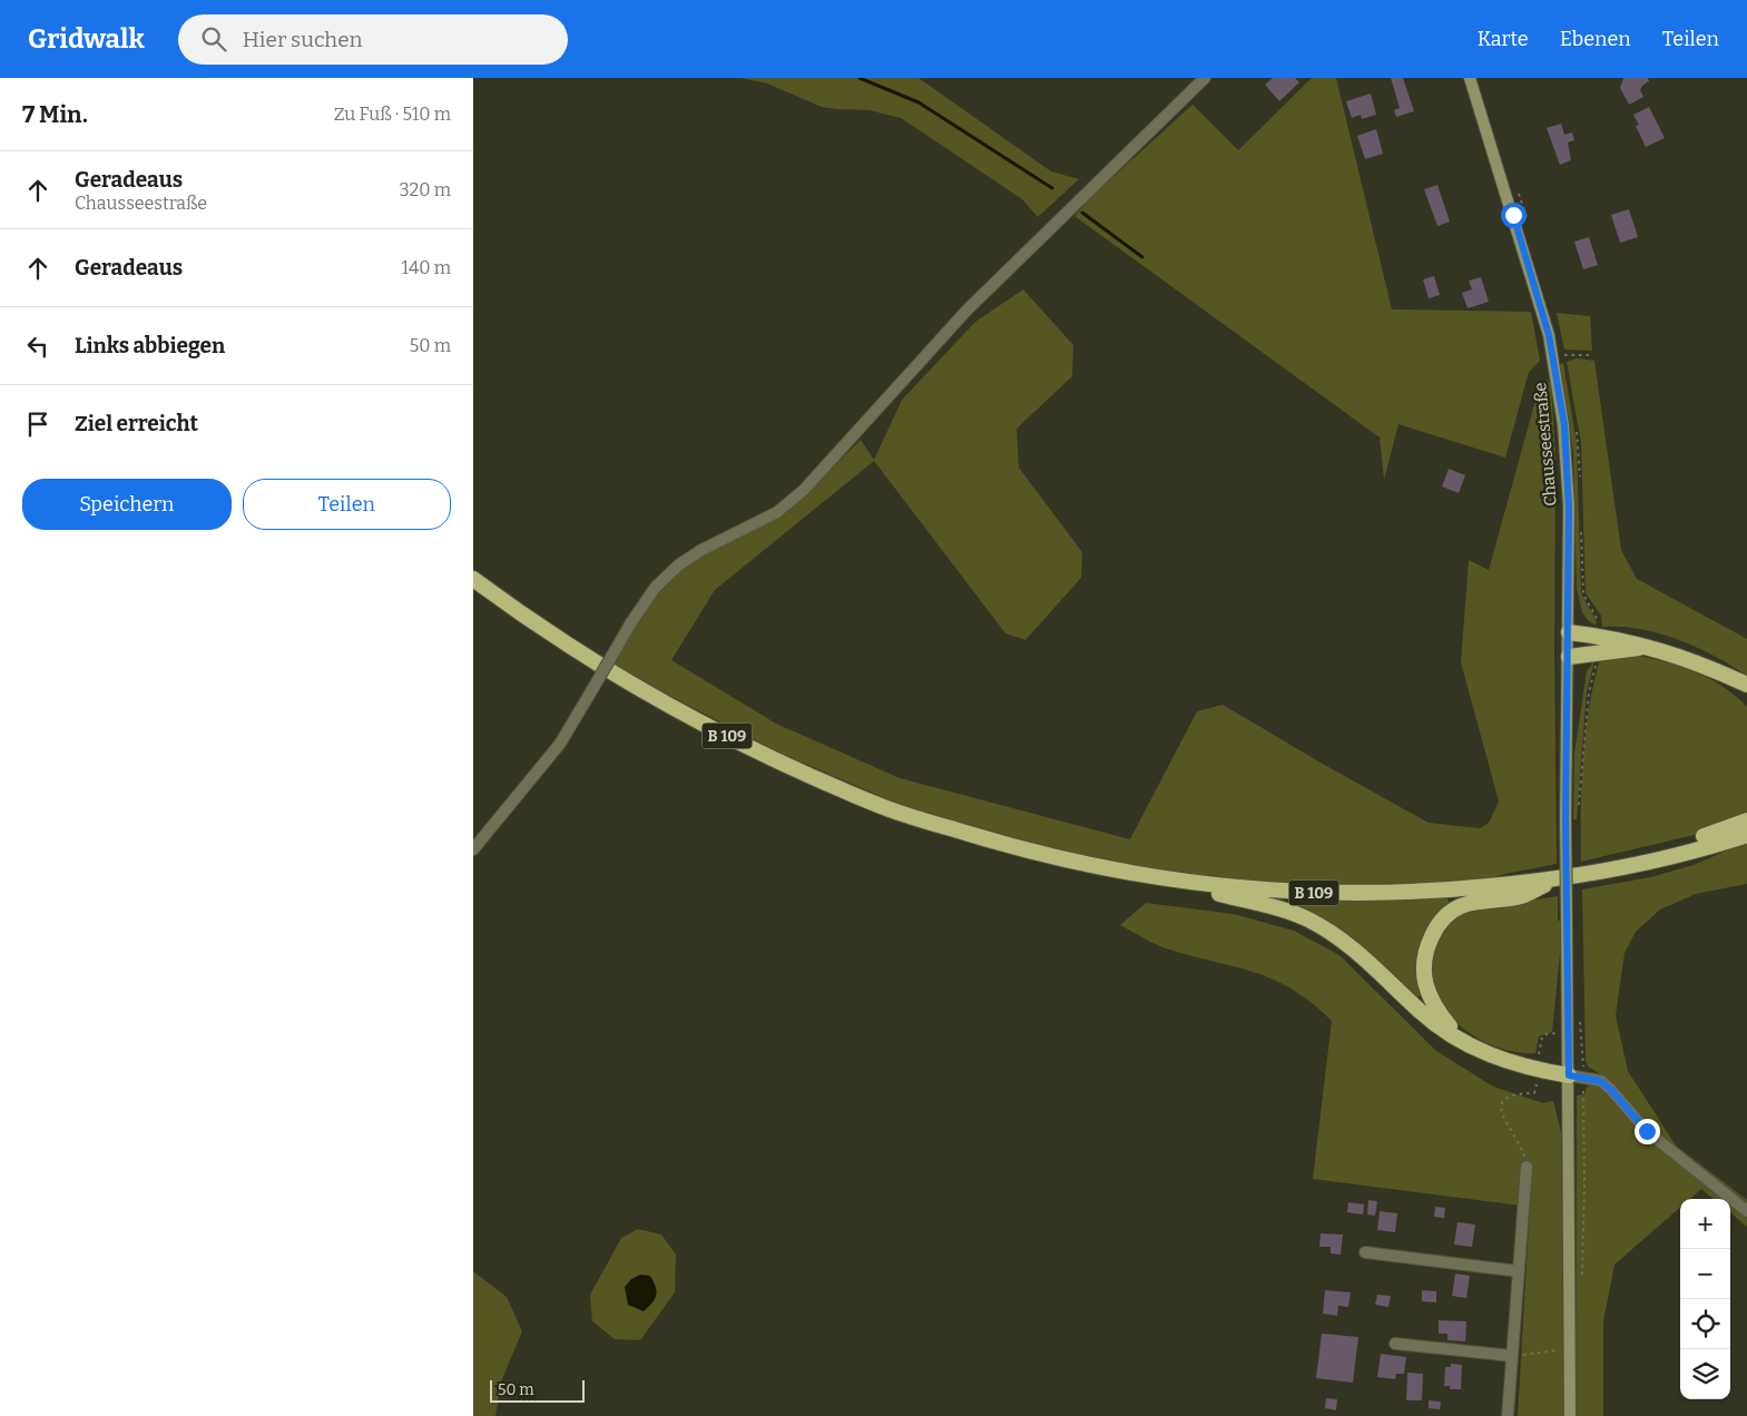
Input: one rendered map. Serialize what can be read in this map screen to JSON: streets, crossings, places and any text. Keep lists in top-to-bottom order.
{
  "streets": {
    "highway": ["B 109"],
    "main road": ["Chausseestraße"]
  },
  "scale_bar": "50 m",
  "page": {
    "header": "Gridwalk",
    "search": "Hier suchen",
    "nav": ["Karte", "Ebenen", "Teilen"],
    "heading": ["7 Min.", "Zu Fuß · 510 m"],
    "list": [
      ["Geradeaus", "Chausseestraße", "320 m"],
      ["Geradeaus", "140 m"],
      ["Links abbiegen", "50 m"],
      "Ziel erreicht"
    ],
    "buttons": ["Speichern", "Teilen"],
    "map_buttons": ["+", "−"],
    "scale": "50 m"
  }
}
